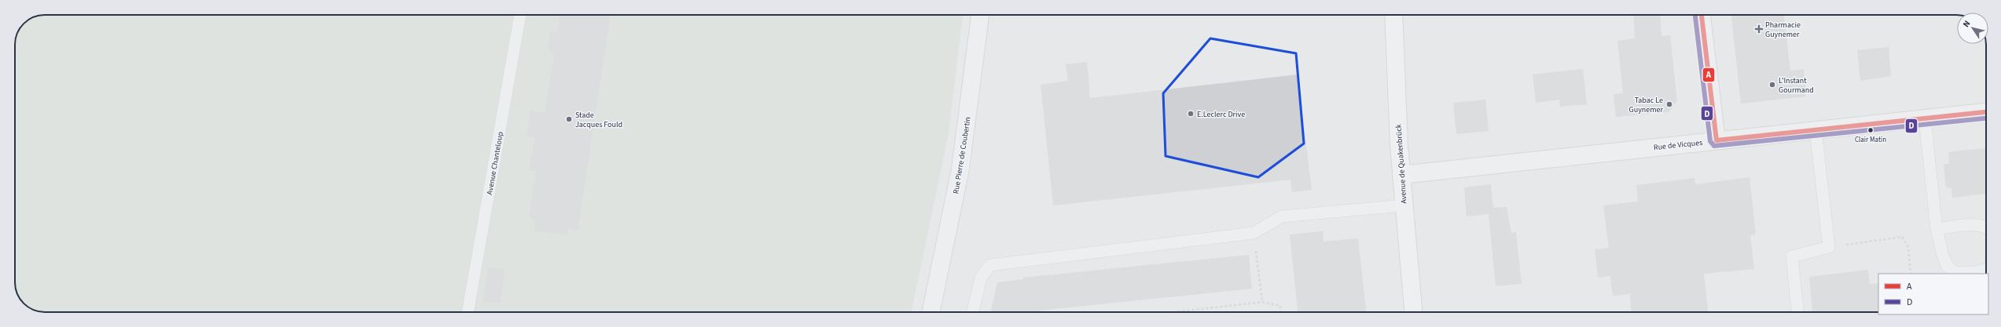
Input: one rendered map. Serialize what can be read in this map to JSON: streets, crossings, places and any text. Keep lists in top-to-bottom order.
{
  "streets": {
    "main road": ["Avenue de Quakenbrück"],
    "street": ["Rue de Vicques", "Rue Pierre de Coubertin"],
    "lane": ["Avenue Chanteloup"]
  },
  "crossings": [
    ["Rue de Vicques", "Avenue de Quakenbrück"]
  ],
  "places": {
    "health": ["Pharmacie Guynemer"],
    "other": [
      "L'Instant Gourmand",
      "Tabac Le Guynemer",
      "E.Leclerc Drive",
      "Stade Jacques Fould",
      "Clair Matin"
    ]
  },
  "lines": ["transit line A", "transit line D"],
  "legend": ["A", "D"],
  "north": "top left"
}
